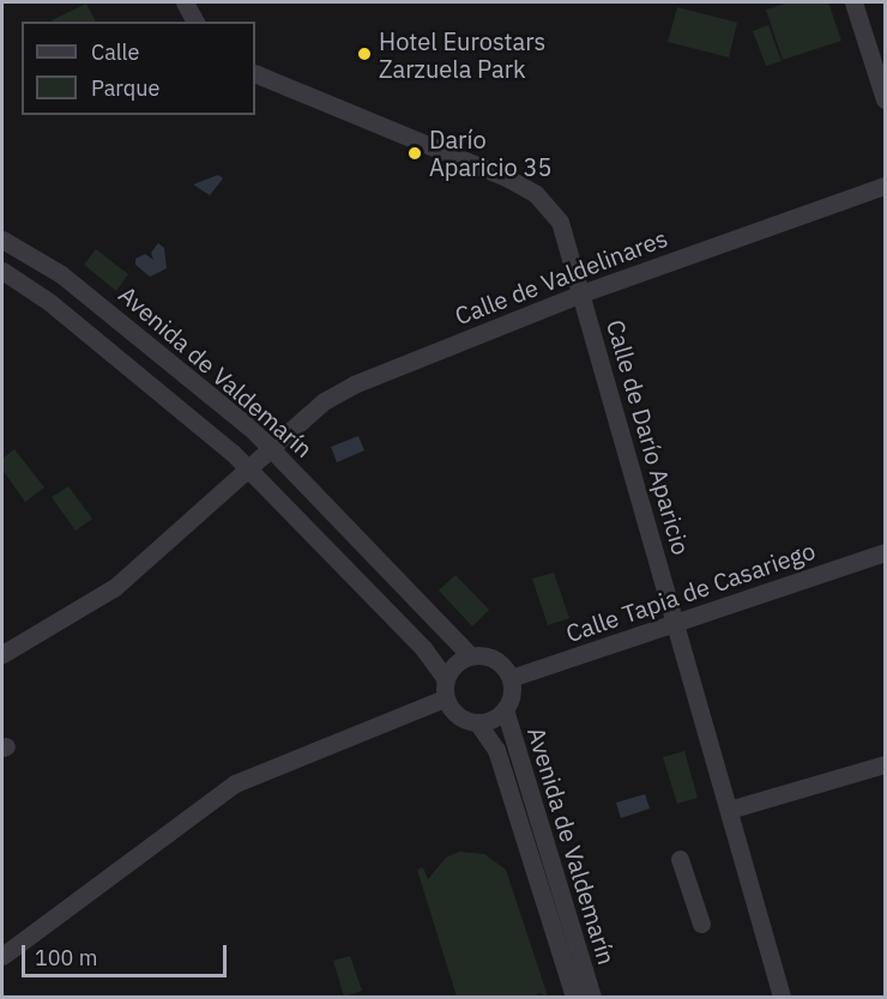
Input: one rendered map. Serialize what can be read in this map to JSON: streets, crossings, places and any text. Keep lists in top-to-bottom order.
{
  "streets": {
    "street": [
      "Calle de Valdelinares",
      "Avenida de Valdemarín",
      "Calle de Darío Aparicio",
      "Calle Tapia de Casariego"
    ]
  },
  "crossings": [
    ["Calle de Valdelinares", "Avenida de Valdemarín"],
    ["Calle de Valdelinares", "Calle de Darío Aparicio"],
    ["Avenida de Valdemarín", "Calle Tapia de Casariego"],
    ["Calle de Darío Aparicio", "Calle Tapia de Casariego"]
  ],
  "places": ["Hotel Eurostars Zarzuela Park", "Darío Aparicio 35"],
  "legend": ["Calle", "Parque"],
  "scale_bar": "100 m"
}
